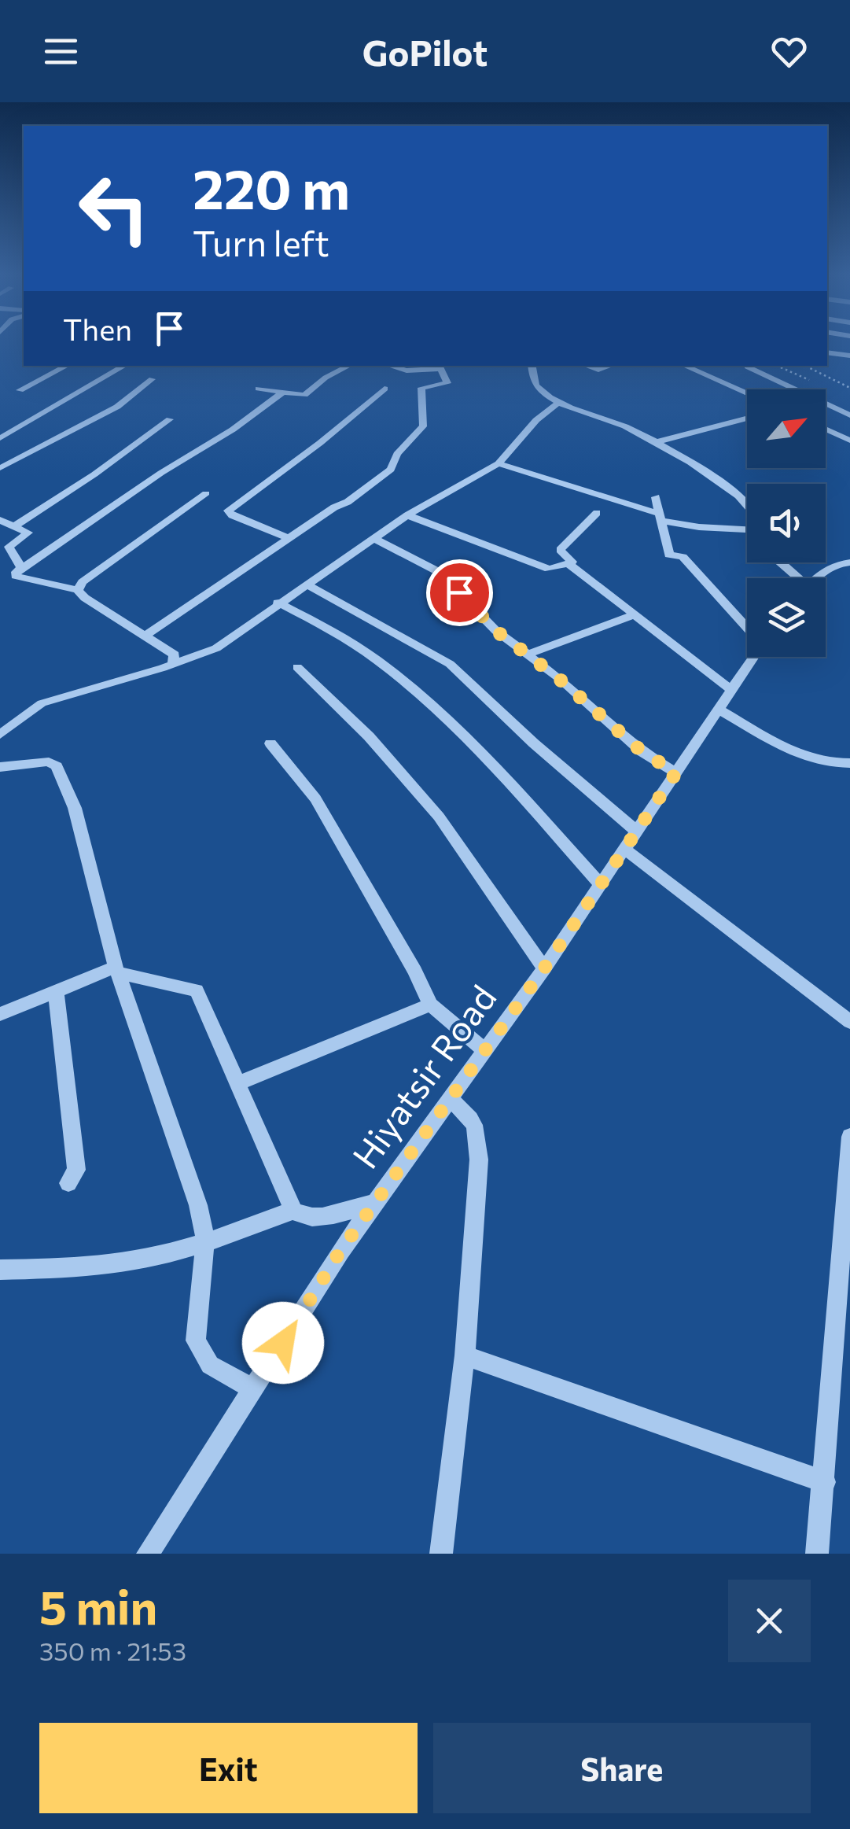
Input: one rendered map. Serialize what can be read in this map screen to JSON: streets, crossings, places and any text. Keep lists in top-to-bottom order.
{
  "streets": {
    "street": ["Hiyatsir Road"]
  },
  "north": "top right",
  "page": {
    "header": "GoPilot",
    "turn": ["220 m", "Turn left"],
    "then": "Then",
    "heading": ["5 min", "350 m · 21:53"],
    "buttons": ["Exit", "Share"]
  }
}
